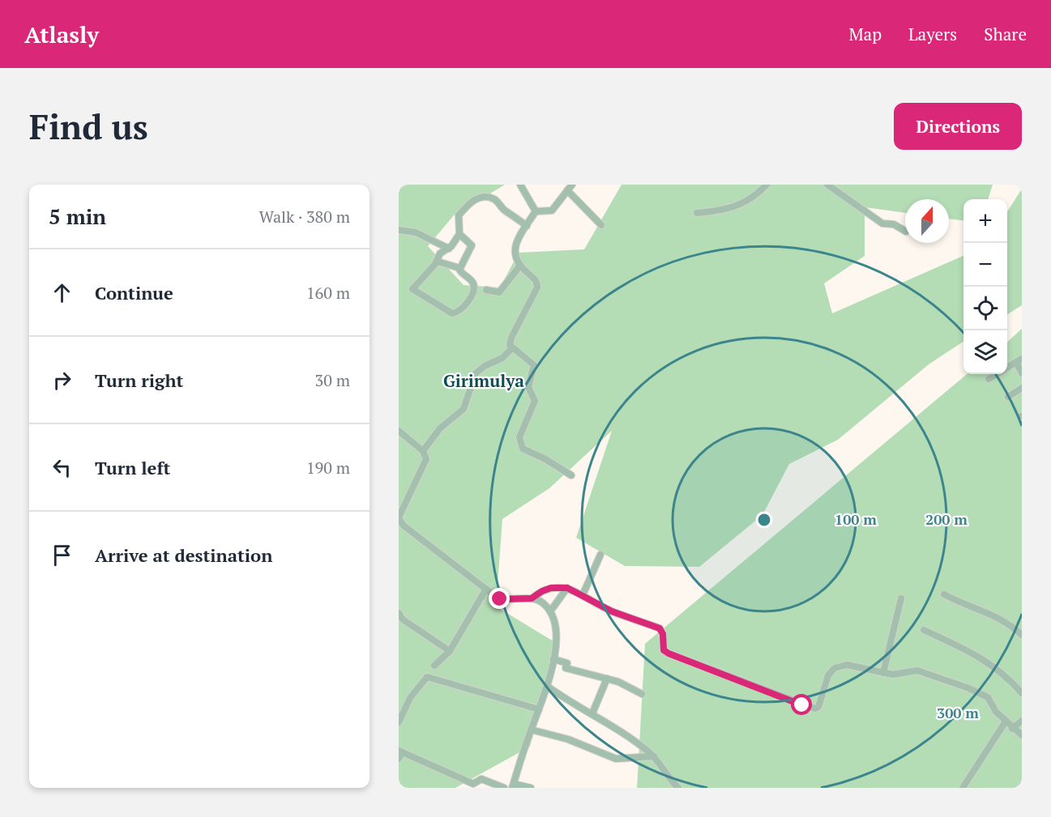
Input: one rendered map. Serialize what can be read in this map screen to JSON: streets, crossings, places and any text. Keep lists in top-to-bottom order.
{
  "districts": ["Girimulya"],
  "north": "top",
  "page": {
    "header": "Atlasly",
    "nav": ["Map", "Layers", "Share"],
    "buttons": "Directions",
    "title": "Find us",
    "heading": ["5 min", "Walk · 380 m"],
    "map_buttons": ["+", "−"],
    "list": [
      ["Continue", "160 m"],
      ["Turn right", "30 m"],
      ["Turn left", "190 m"],
      "Arrive at destination"
    ]
  },
  "rings": ["100 m", "200 m", "300 m"]
}
